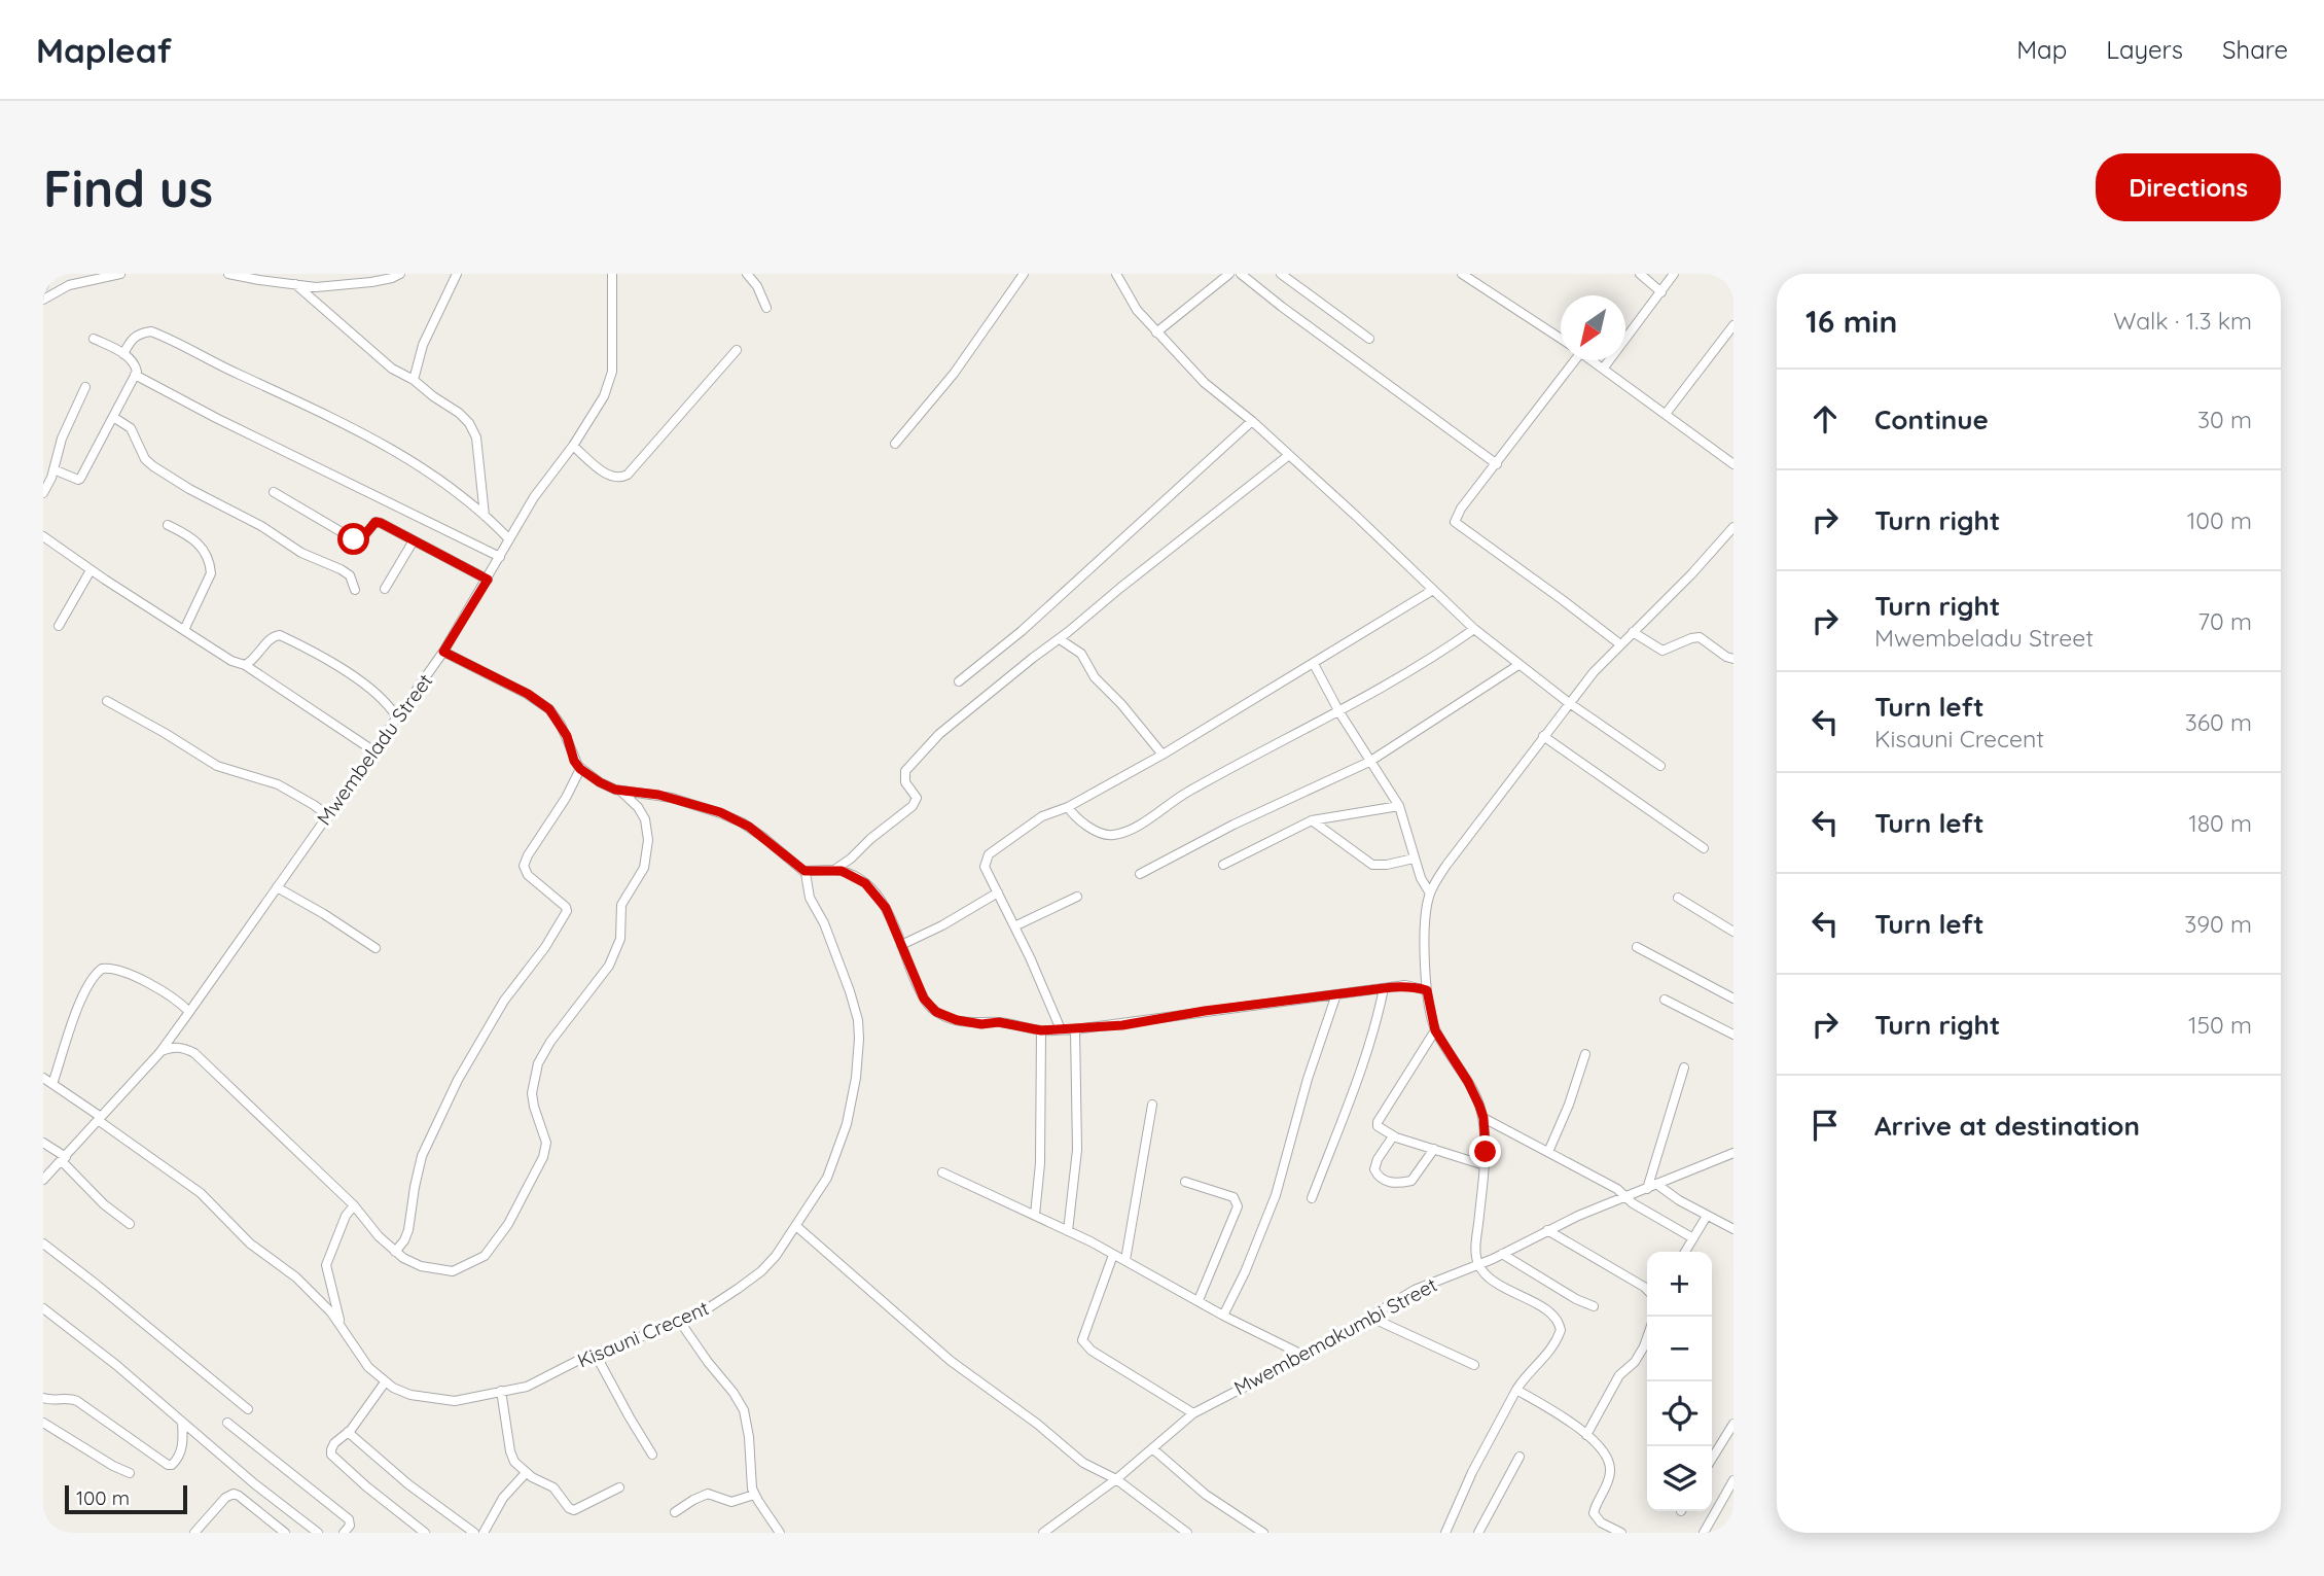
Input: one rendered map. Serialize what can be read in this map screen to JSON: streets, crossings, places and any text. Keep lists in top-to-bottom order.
{
  "streets": {
    "street": ["Mwembeladu Street", "Kisauni Crecent", "Mwembemakumbi Street"]
  },
  "crossings": [
    ["Mwembeladu Street", "Kisauni Crecent"]
  ],
  "scale_bar": "100 m",
  "north": "bottom left",
  "page": {
    "header": "Mapleaf",
    "nav": ["Map", "Layers", "Share"],
    "buttons": "Directions",
    "title": "Find us",
    "heading": ["16 min", "Walk · 1.3 km"],
    "list": [
      ["Continue", "30 m"],
      ["Turn right", "100 m"],
      ["Turn right", "Mwembeladu Street", "70 m"],
      ["Turn left", "Kisauni Crecent", "360 m"],
      ["Turn left", "180 m"],
      ["Turn left", "390 m"],
      ["Turn right", "150 m"],
      "Arrive at destination"
    ],
    "map_buttons": ["+", "−"],
    "scale": "100 m"
  }
}
